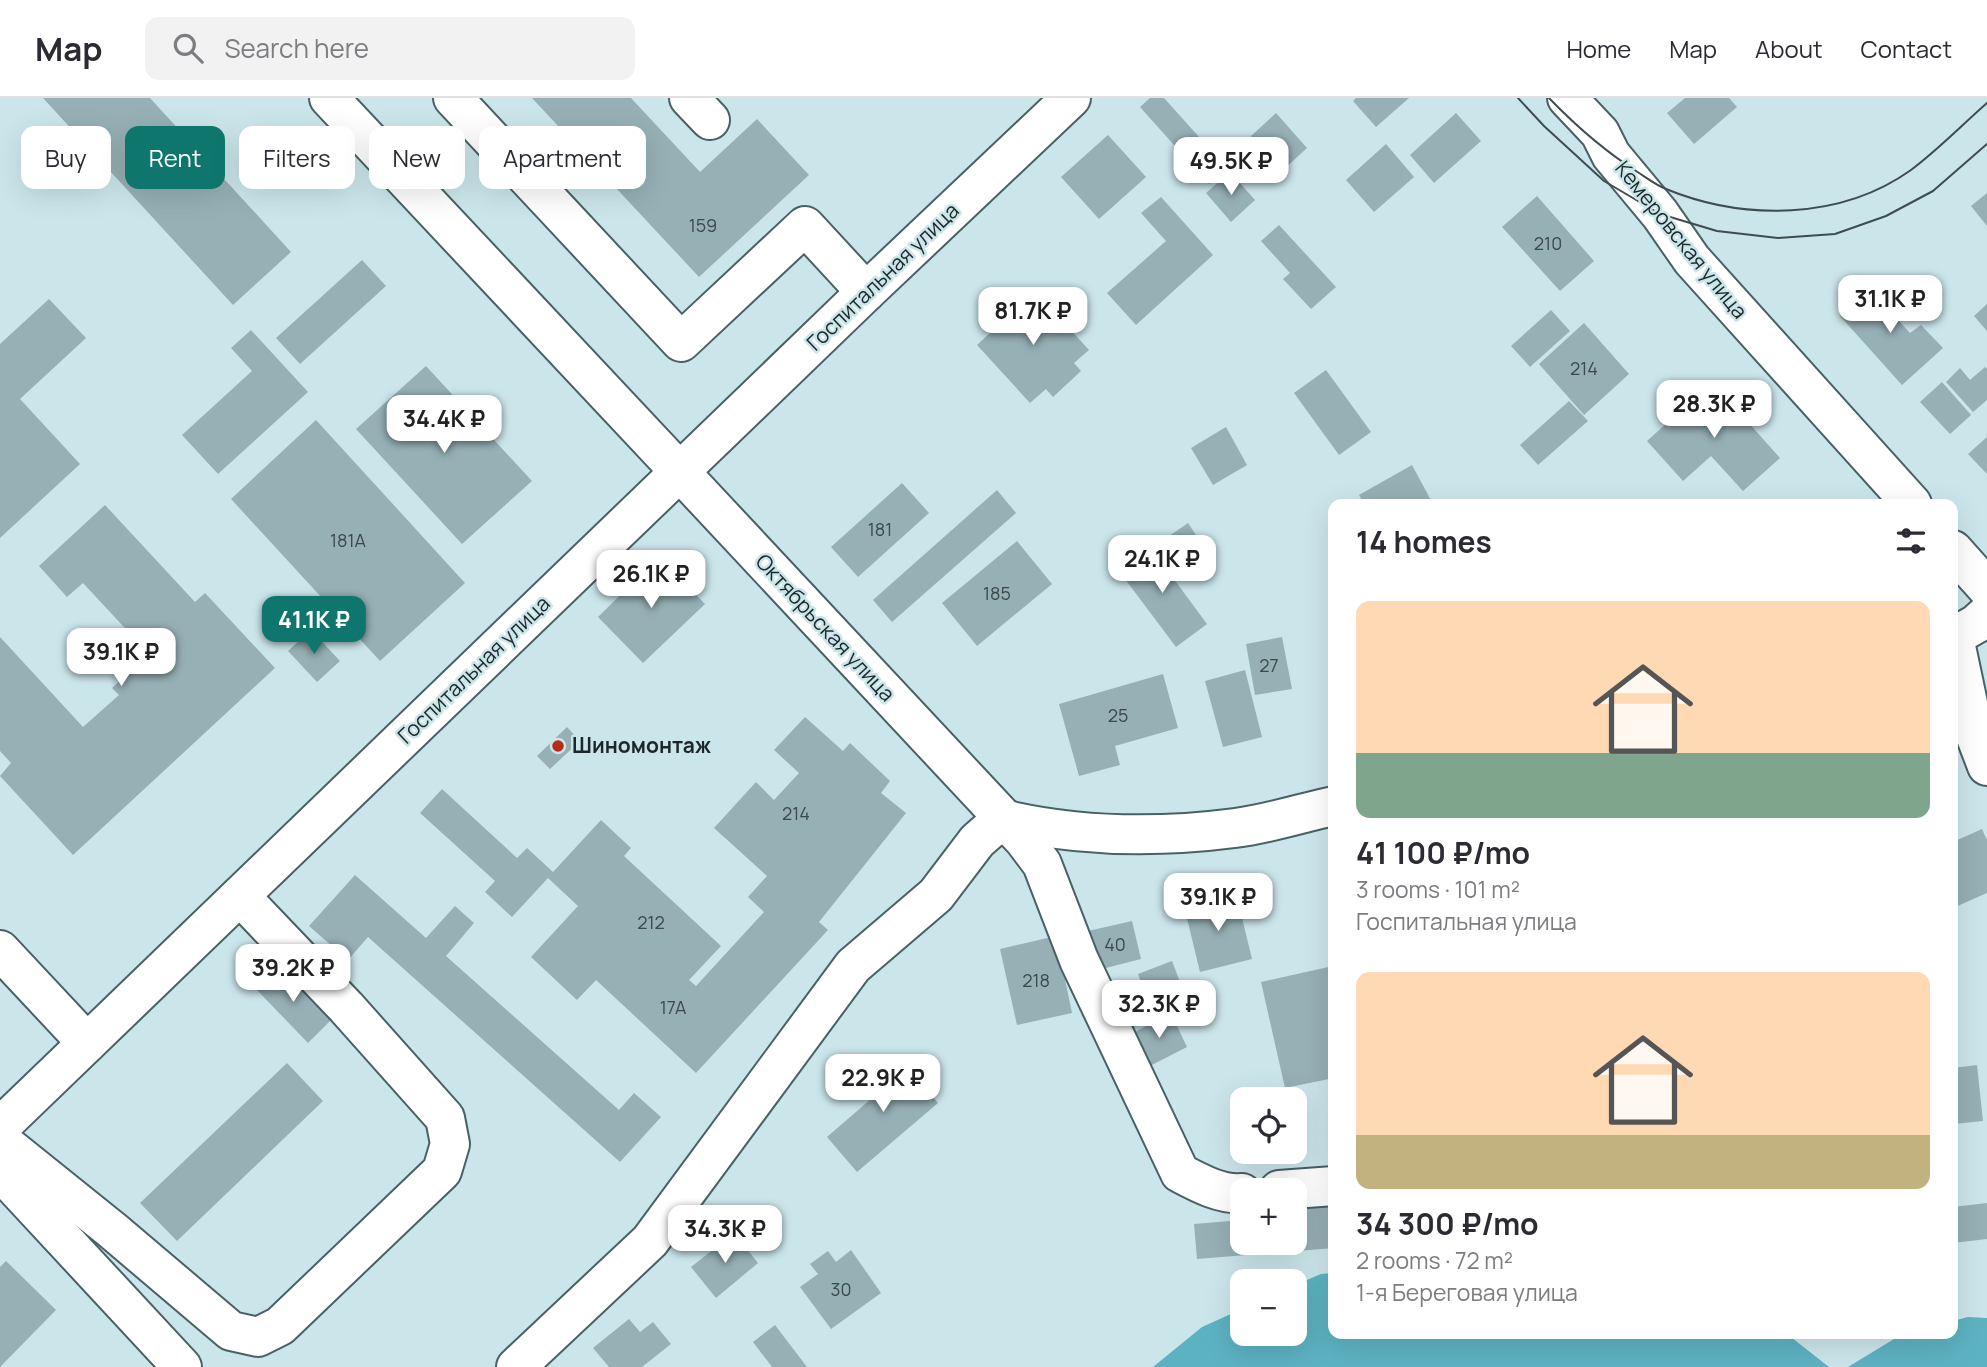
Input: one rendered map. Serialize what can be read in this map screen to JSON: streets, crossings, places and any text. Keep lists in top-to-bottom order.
{
  "streets": {
    "street": ["Кемеровская улица", "Госпитальная улица", "Октябрьская улица"]
  },
  "crossings": [
    ["Госпитальная улица", "Октябрьская улица"]
  ],
  "places": ["Шиномонтаж"],
  "house_numbers": [
    "159",
    "210",
    "214",
    "181",
    "181А",
    "185",
    "27",
    "25",
    "214",
    "212",
    "40",
    "218",
    "17А",
    "30"
  ],
  "page": {
    "header": "Map",
    "search": "Search here",
    "nav": [
      "Home",
      "Map",
      "About",
      "Contact"
    ],
    "chip": [
      "Buy",
      "Rent",
      "Filters",
      "New",
      "Apartment"
    ],
    "price": [
      "49.5K ₽",
      "31.1K ₽",
      "81.7K ₽",
      "28.3K ₽",
      "34.4K ₽",
      "24.1K ₽",
      "26.1K ₽",
      "41.1K ₽",
      "39.1K ₽",
      "39.1K ₽",
      "39.2K ₽",
      "32.3K ₽",
      "22.9K ₽",
      "34.3K ₽"
    ],
    "heading": "14 homes",
    "list": [
      {
        "name": "41 100 ₽/mo",
        "note": "3 rooms · 101 m² · Госпитальная улица"
      },
      {
        "name": "34 300 ₽/mo",
        "note": "2 rooms · 72 m² · 1-я Береговая улица"
      }
    ],
    "map_buttons": ["+", "−"]
  }
}
